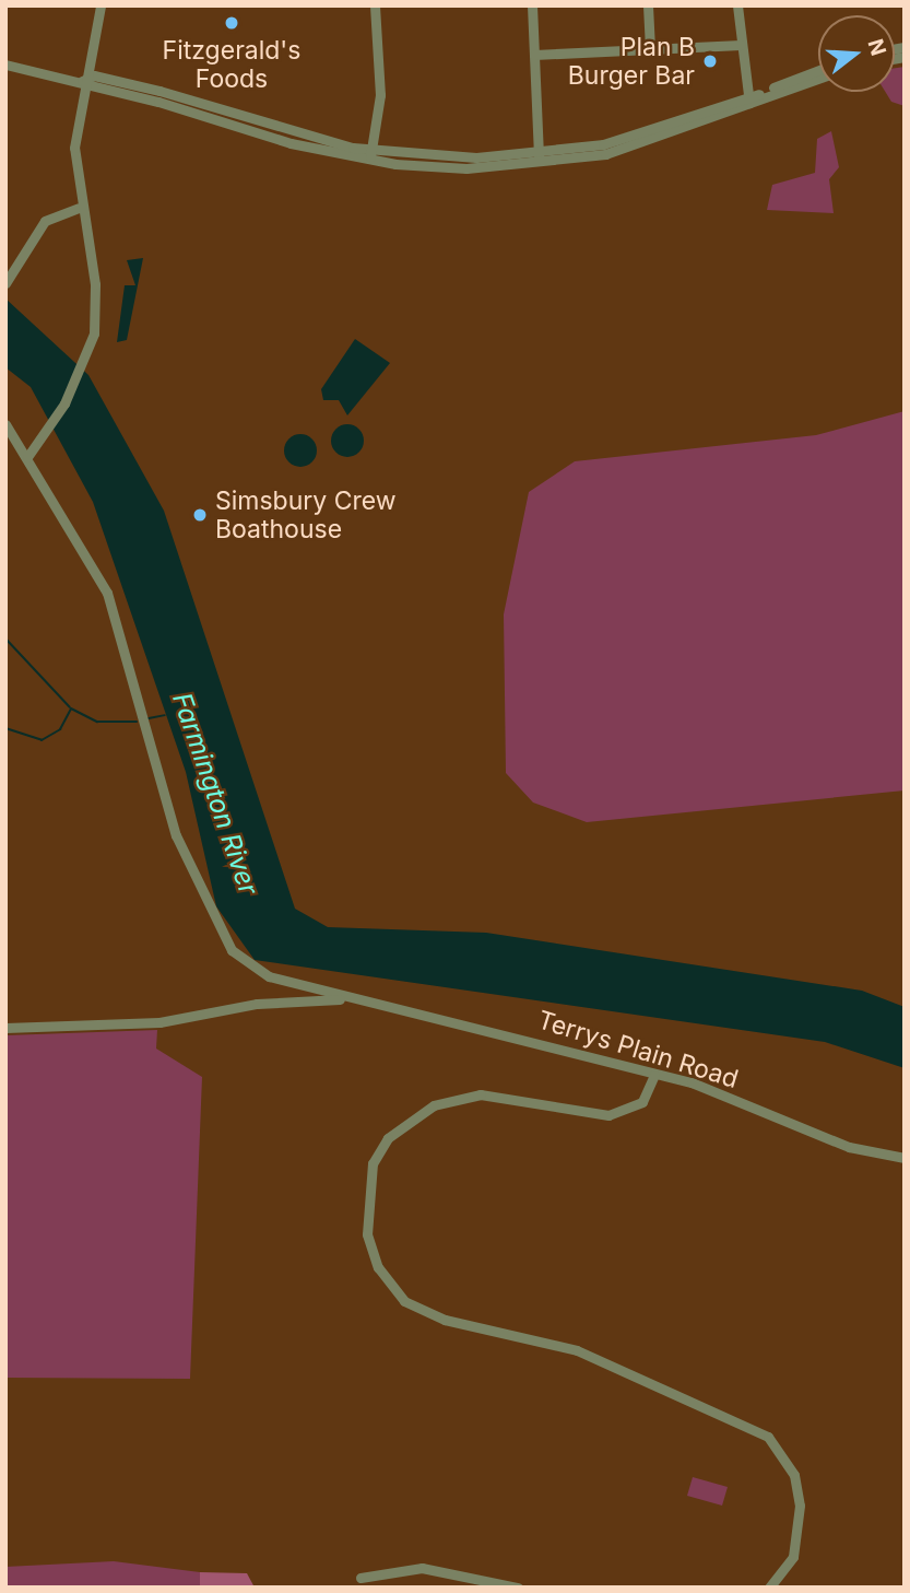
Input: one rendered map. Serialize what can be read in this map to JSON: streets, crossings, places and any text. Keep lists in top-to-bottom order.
{
  "streets": {
    "street": ["Terrys Plain Road"]
  },
  "water": ["Farmington River"],
  "places": ["Fitzgerald's Foods", "Plan B Burger Bar", "Simsbury Crew Boathouse"],
  "north": "right"
}
